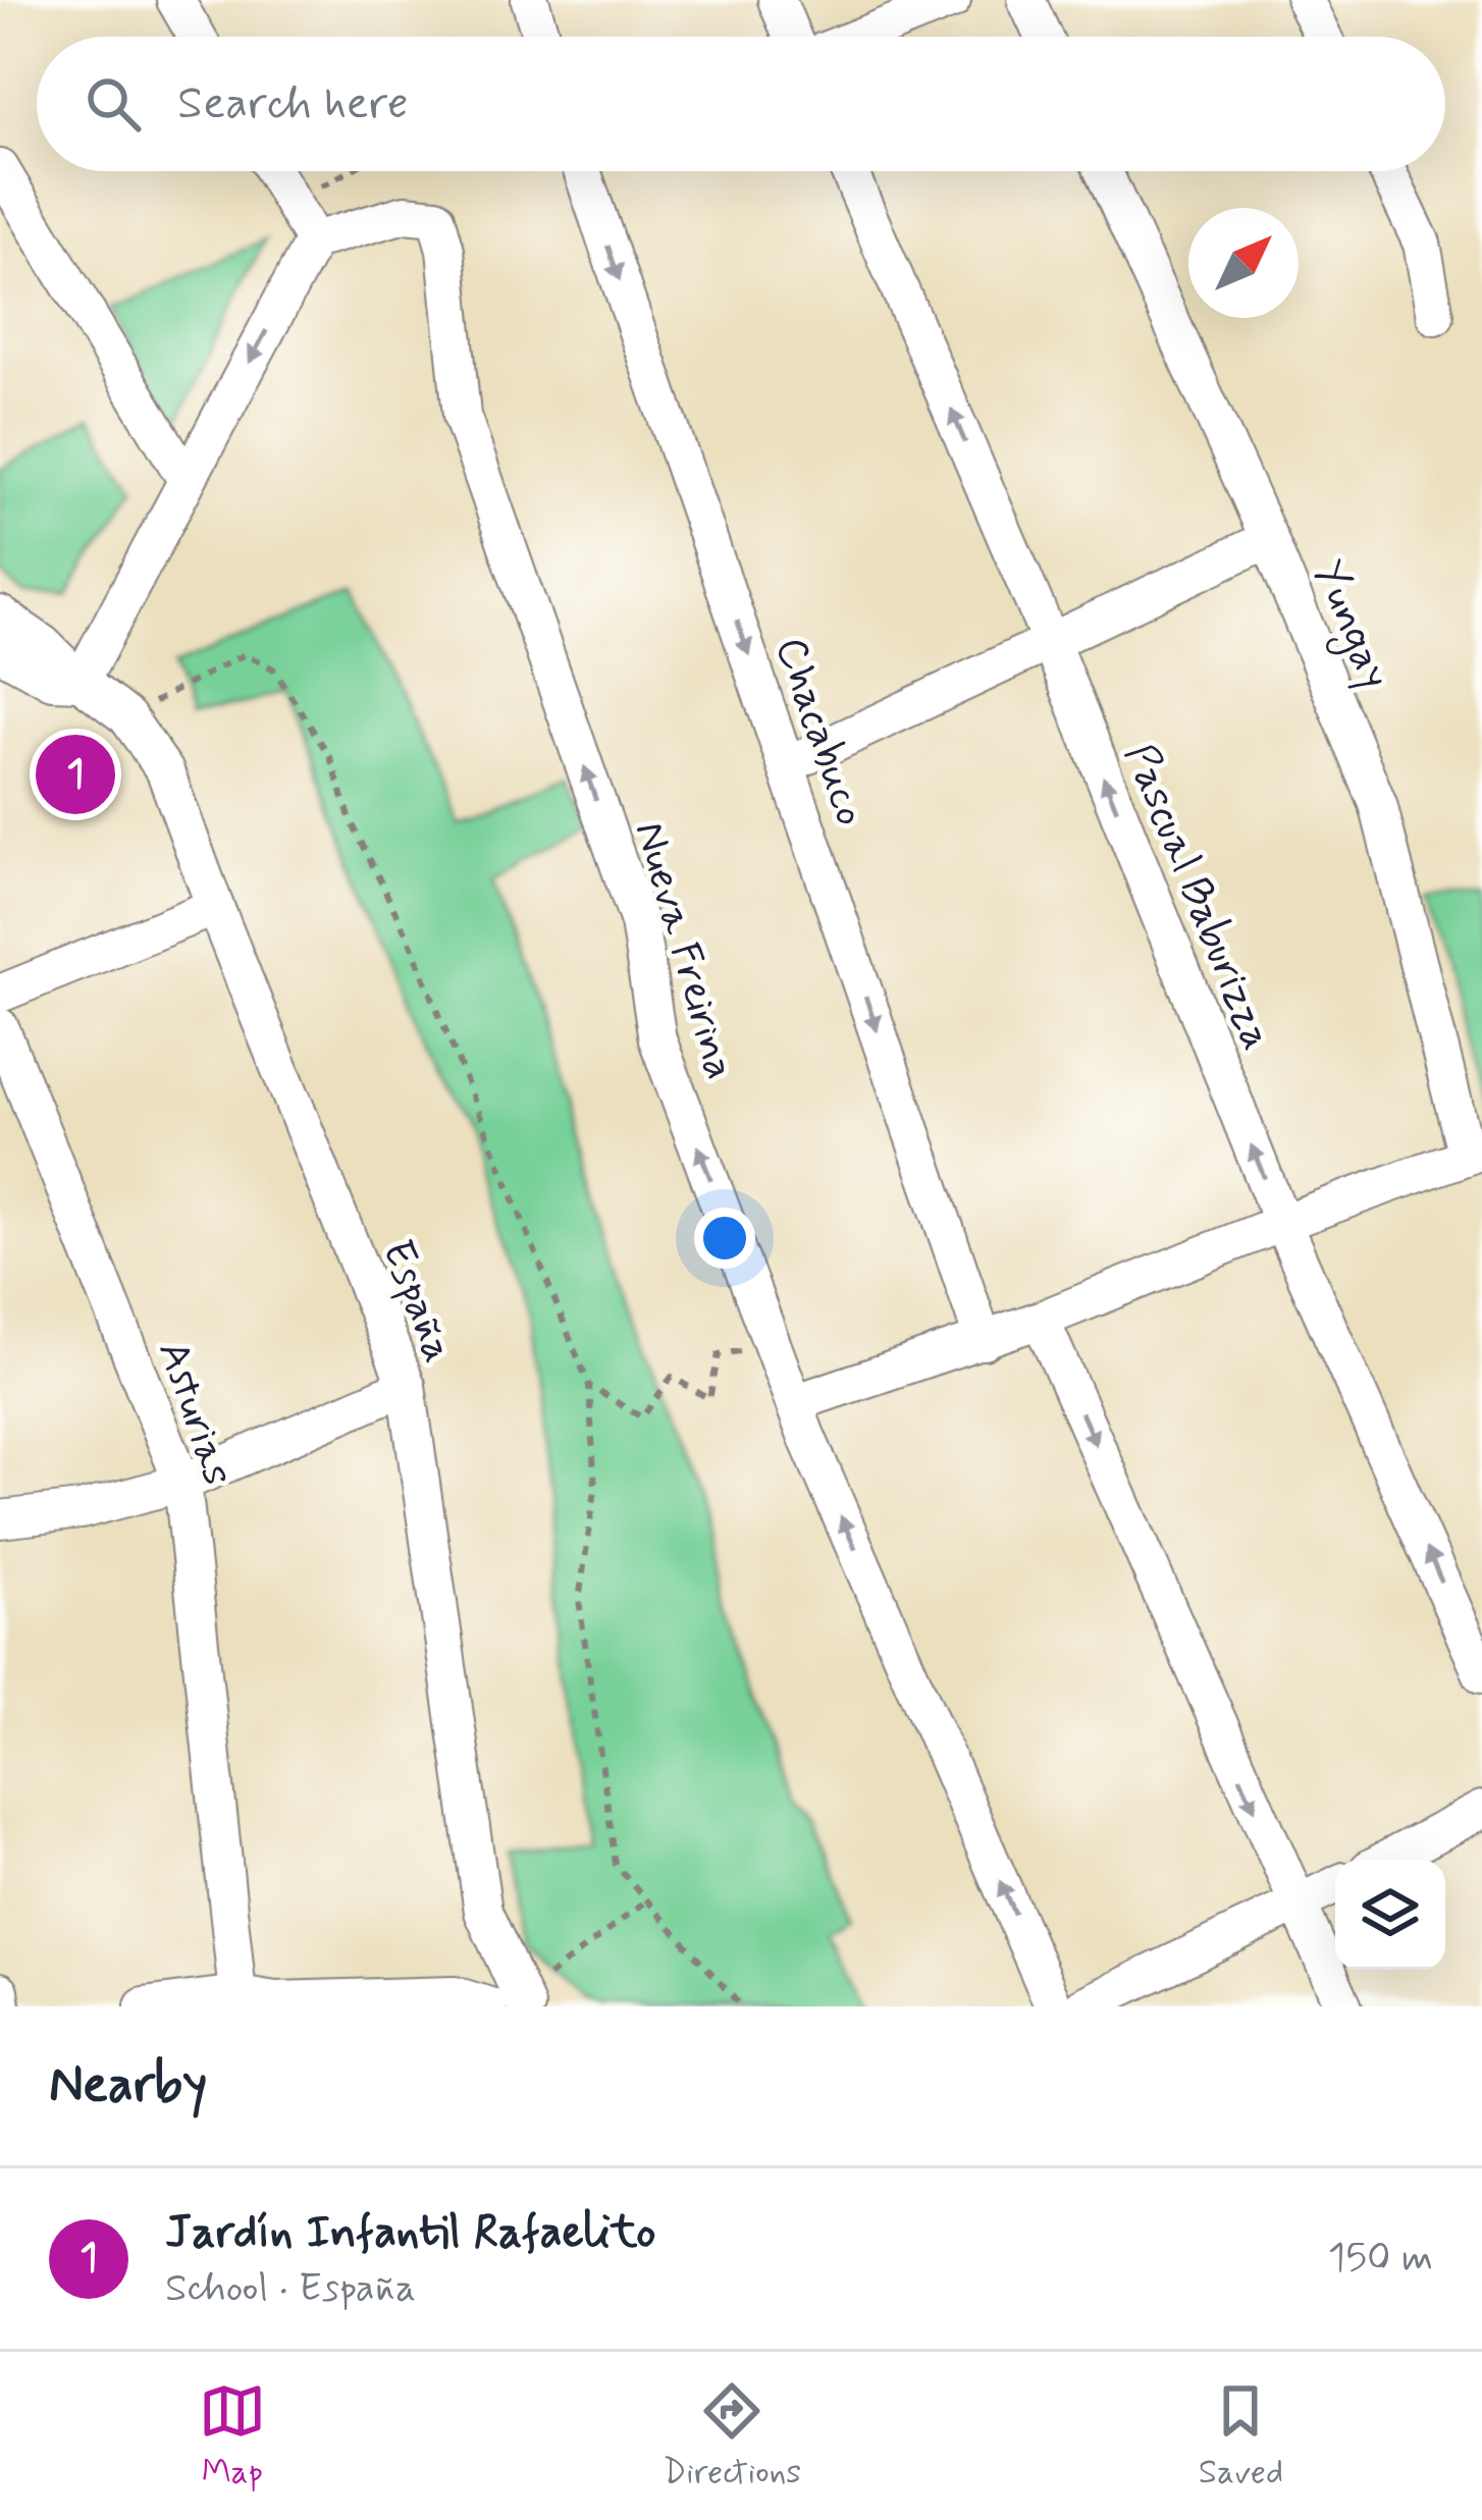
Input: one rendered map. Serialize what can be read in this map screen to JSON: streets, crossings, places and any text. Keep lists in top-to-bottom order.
{
  "streets": {
    "street": [
      "Yungay",
      "Chacabuco",
      "Pascual Baburizza",
      "Nueva Freirina",
      "España",
      "Asturias"
    ]
  },
  "one_way": ["Chacabuco"],
  "north": "top right",
  "page": {
    "search": "Search here",
    "pins": "1",
    "heading": "Nearby",
    "list": [
      {
        "mark": "1",
        "name": "Jardín Infantil Rafaelito",
        "note": "School · España",
        "value": "150 m"
      }
    ],
    "nav": ["Map", "Directions", "Saved"]
  }
}
